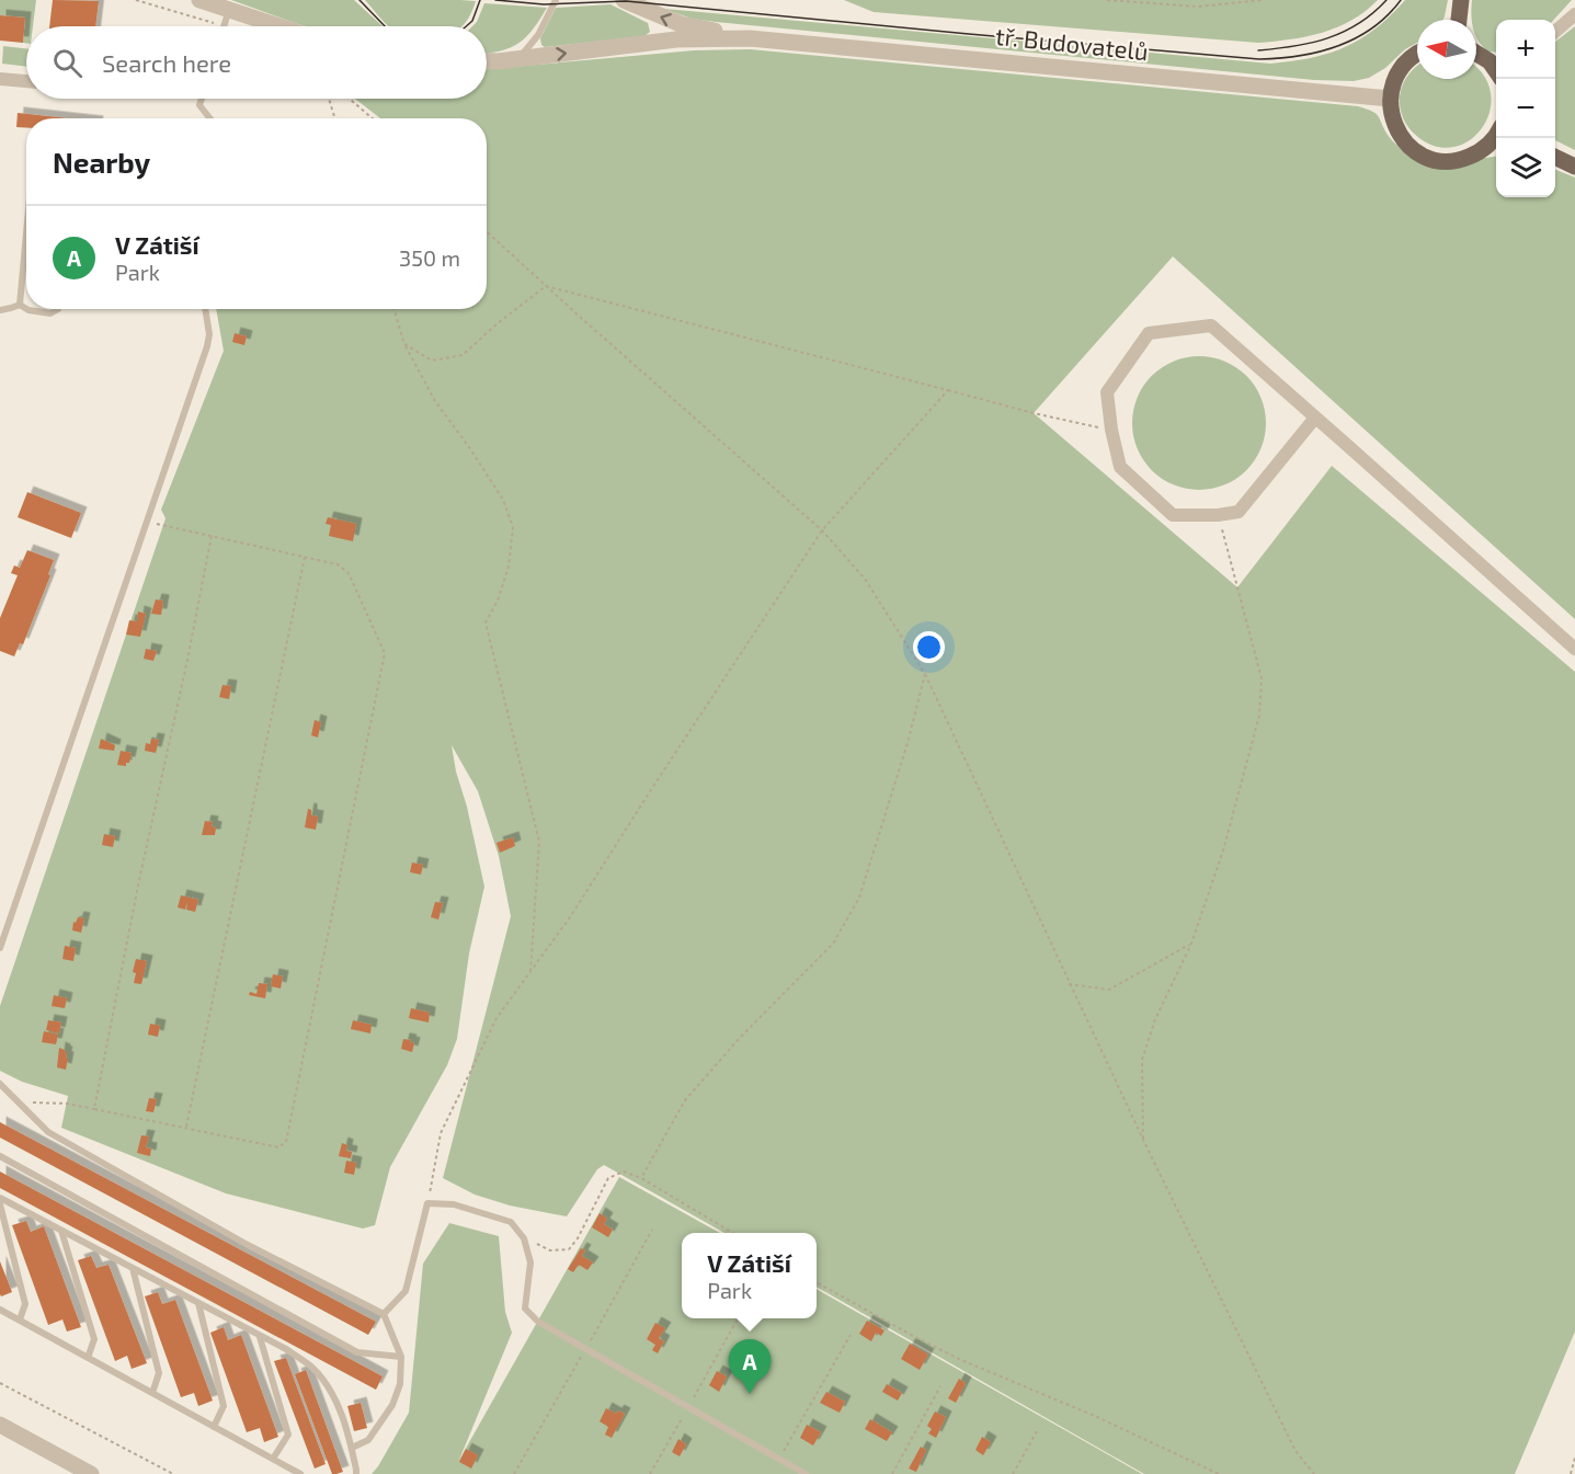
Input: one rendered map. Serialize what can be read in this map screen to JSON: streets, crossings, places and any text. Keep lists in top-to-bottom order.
{
  "streets": {
    "street": ["tř. Budovatelů"]
  },
  "north": "left",
  "page": {
    "map_buttons": ["+", "−"],
    "search": "Search here",
    "heading": "Nearby",
    "list": [
      {
        "mark": "A",
        "name": "V Zátiší",
        "note": "Park",
        "value": "350 m"
      }
    ],
    "popup": ["V Zátiší", "Park"],
    "pins": "A"
  }
}
